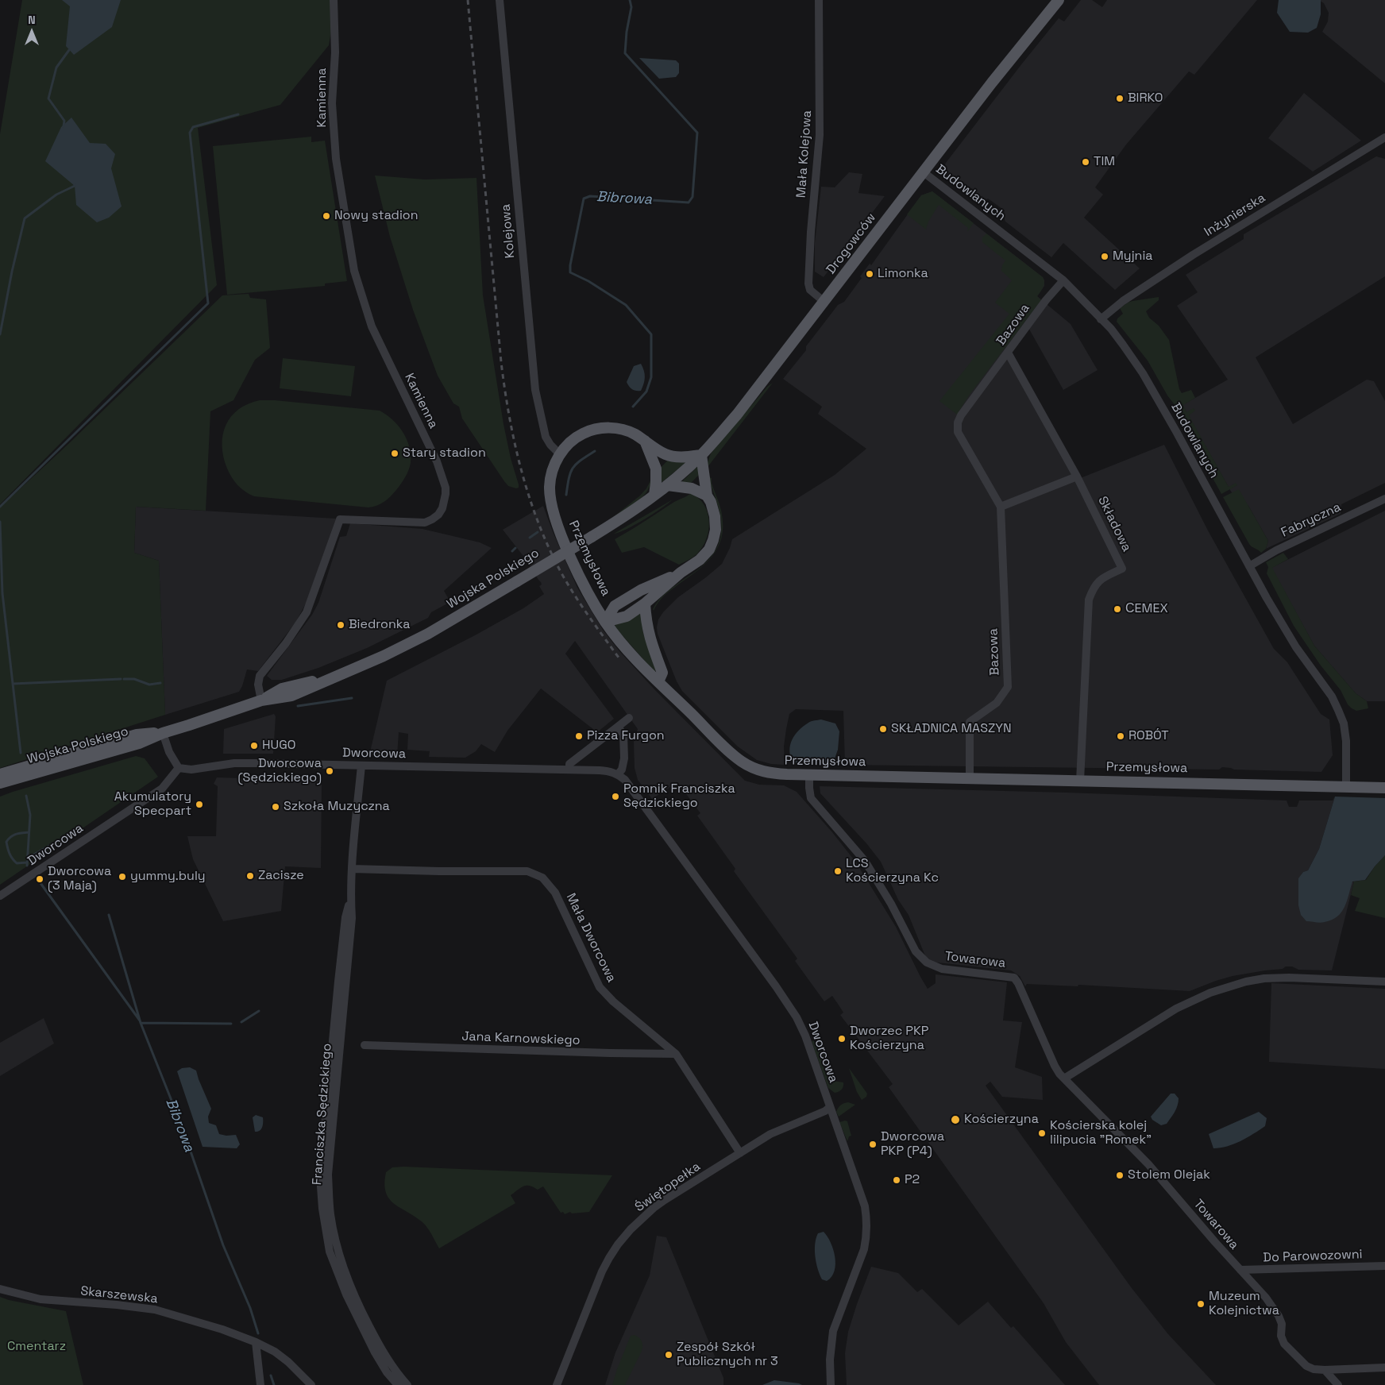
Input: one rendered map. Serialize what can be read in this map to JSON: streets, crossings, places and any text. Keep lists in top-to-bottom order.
{
  "streets": {
    "main road": ["Drogowców", "Przemysłowa", "Wojska Polskiego"],
    "street": [
      "Kamienna",
      "Mała Kolejowa",
      "Budowlanych",
      "Inżynierska",
      "Kolejowa",
      "Bazowa",
      "Fabryczna",
      "Składowa",
      "Dworcowa",
      "Mała Dworcowa",
      "Towarowa",
      "Jana Karnowskiego",
      "Franciszka Sędzickiego",
      "Świętopełka",
      "Do Parowozowni",
      "Skarszewska"
    ]
  },
  "crossings": [
    ["Kamienna", "Wojska Polskiego"],
    ["Mała Kolejowa", "Drogowców"],
    ["Budowlanych", "Inżynierska"],
    ["Budowlanych", "Drogowców"],
    ["Budowlanych", "Bazowa"],
    ["Budowlanych", "Fabryczna"],
    ["Budowlanych", "Przemysłowa"],
    ["Kolejowa", "Przemysłowa"],
    ["Drogowców", "Przemysłowa"],
    ["Drogowców", "Wojska Polskiego"],
    ["Bazowa", "Składowa"],
    ["Bazowa", "Przemysłowa"],
    ["Składowa", "Przemysłowa"],
    ["Przemysłowa", "Towarowa"],
    ["Dworcowa", "Franciszka Sędzickiego"],
    ["Dworcowa", "Świętopełka"],
    ["Mała Dworcowa", "Jana Karnowskiego"],
    ["Mała Dworcowa", "Franciszka Sędzickiego"],
    ["Mała Dworcowa", "Świętopełka"],
    ["Towarowa", "Do Parowozowni"]
  ],
  "water": ["Bibrowa"],
  "parks": ["Cmentarz"],
  "places": [
    "BIRKO",
    "TIM",
    "Nowy stadion",
    "Myjnia",
    "Limonka",
    "Stary stadion",
    "СEMEX",
    "Biedronka",
    "SKŁADNICA MASZYN",
    "Pizza Furgon",
    "ROBÓT",
    "HUGO",
    "Dworcowa (Sędzickiego)",
    "Pomnik Franciszka Sędzickiego",
    "Akumulatory Specpart",
    "Szkoła Muzyczna",
    "LCS Kościerzyna Kc",
    "Zacisze",
    "yummy.buly",
    "Dworcowa (3 Maja)",
    "Dworzec PKP Kościerzyna",
    "Kościerzyna",
    "Kościerska kolej lilipucia \"Romek\"",
    "Dworcowa PKP (P4)",
    "Stolem Olejak",
    "P2",
    "Muzeum Kolejnictwa",
    "Zespół Szkół Publicznych nr 3"
  ],
  "north": "top"
}
